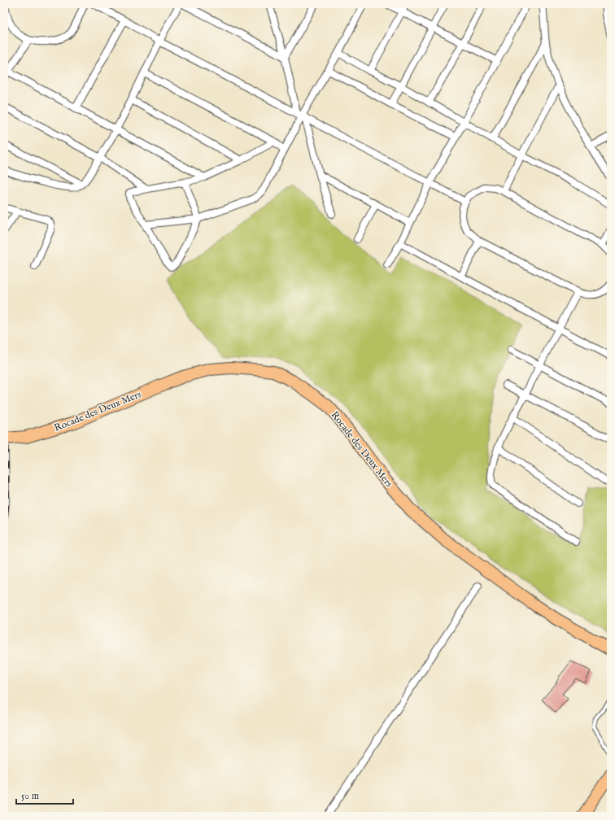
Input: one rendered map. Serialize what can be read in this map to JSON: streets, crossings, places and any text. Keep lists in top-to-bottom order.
{
  "streets": {
    "highway": ["Rocade des Deux Mers"]
  },
  "scale_bar": "50 m"
}
